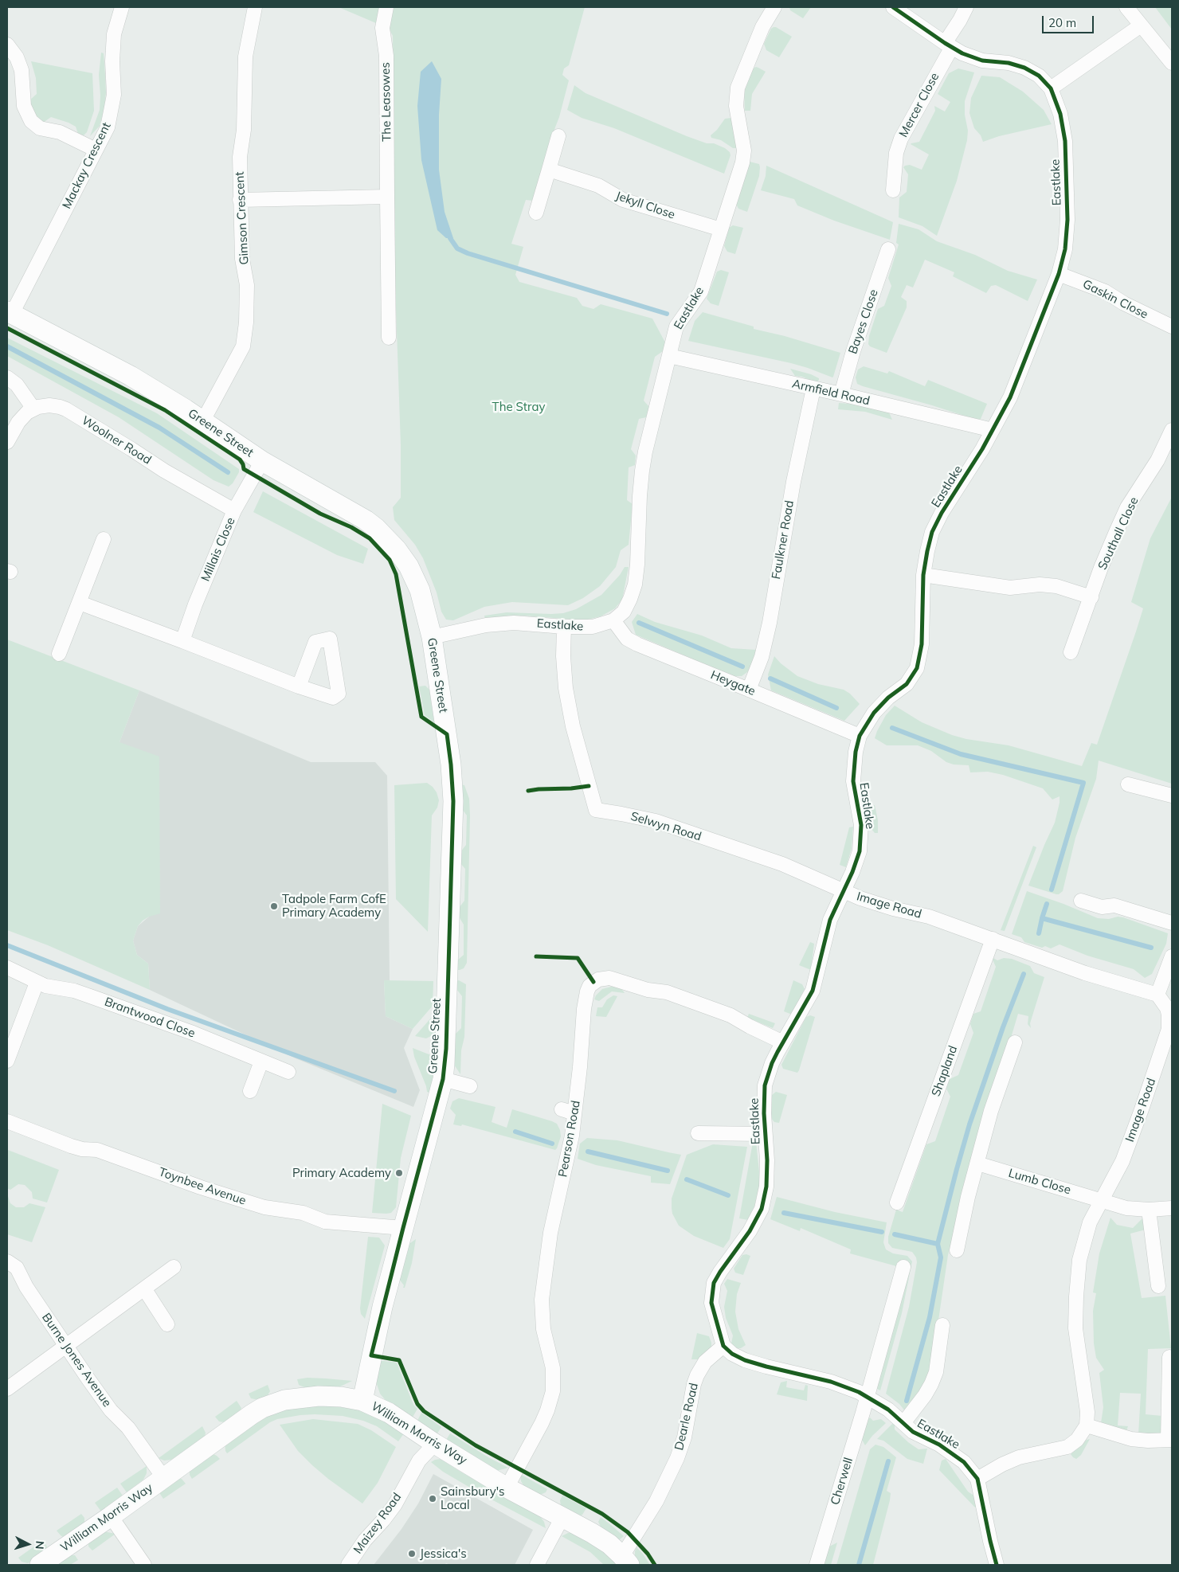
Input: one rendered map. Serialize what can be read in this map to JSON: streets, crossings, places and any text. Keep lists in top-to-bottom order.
{
  "streets": {
    "street": [
      "The Leasowes",
      "Mercer Close",
      "Mackay Crescent",
      "Eastlake",
      "Jekyll Close",
      "Gimson Crescent",
      "Gaskin Close",
      "Bayes Close",
      "Armfield Road",
      "Greene Street",
      "Woolner Road",
      "Southall Close",
      "Faulkner Road",
      "Millais Close",
      "Heygate",
      "Selwyn Road",
      "Image Road",
      "Brantwood Close",
      "Shapland",
      "Pearson Road",
      "Lumb Close",
      "Toynbee Avenue",
      "Burne Jones Avenue",
      "Dearle Road",
      "William Morris Way",
      "Cherwell",
      "Maizey Road"
    ]
  },
  "crossings": [
    ["Mercer Close", "Eastlake"],
    ["Mackay Crescent", "Greene Street"],
    ["Eastlake", "Jekyll Close"],
    ["Eastlake", "Gaskin Close"],
    ["Eastlake", "Armfield Road"],
    ["Eastlake", "Greene Street"],
    ["Eastlake", "Heygate"],
    ["Eastlake", "Selwyn Road"],
    ["Eastlake", "Image Road"],
    ["Eastlake", "Pearson Road"],
    ["Eastlake", "Dearle Road"],
    ["Eastlake", "Cherwell"],
    ["Gimson Crescent", "Greene Street"],
    ["Bayes Close", "Armfield Road"],
    ["Armfield Road", "Faulkner Road"],
    ["Greene Street", "Millais Close"],
    ["Greene Street", "Toynbee Avenue"],
    ["Greene Street", "William Morris Way"],
    ["Woolner Road", "Millais Close"],
    ["Faulkner Road", "Heygate"],
    ["Selwyn Road", "Image Road"],
    ["Image Road", "Shapland"],
    ["Image Road", "Lumb Close"],
    ["Pearson Road", "William Morris Way"],
    ["Burne Jones Avenue", "William Morris Way"],
    ["Dearle Road", "William Morris Way"],
    ["William Morris Way", "Maizey Road"]
  ],
  "parks": ["The Stray"],
  "places": [
    "Tadpole Farm CofE Primary Academy",
    "Primary Academy",
    "Sainsbury's Local",
    "Jessica's"
  ],
  "scale_bar": "20 m",
  "north": "right"
}
